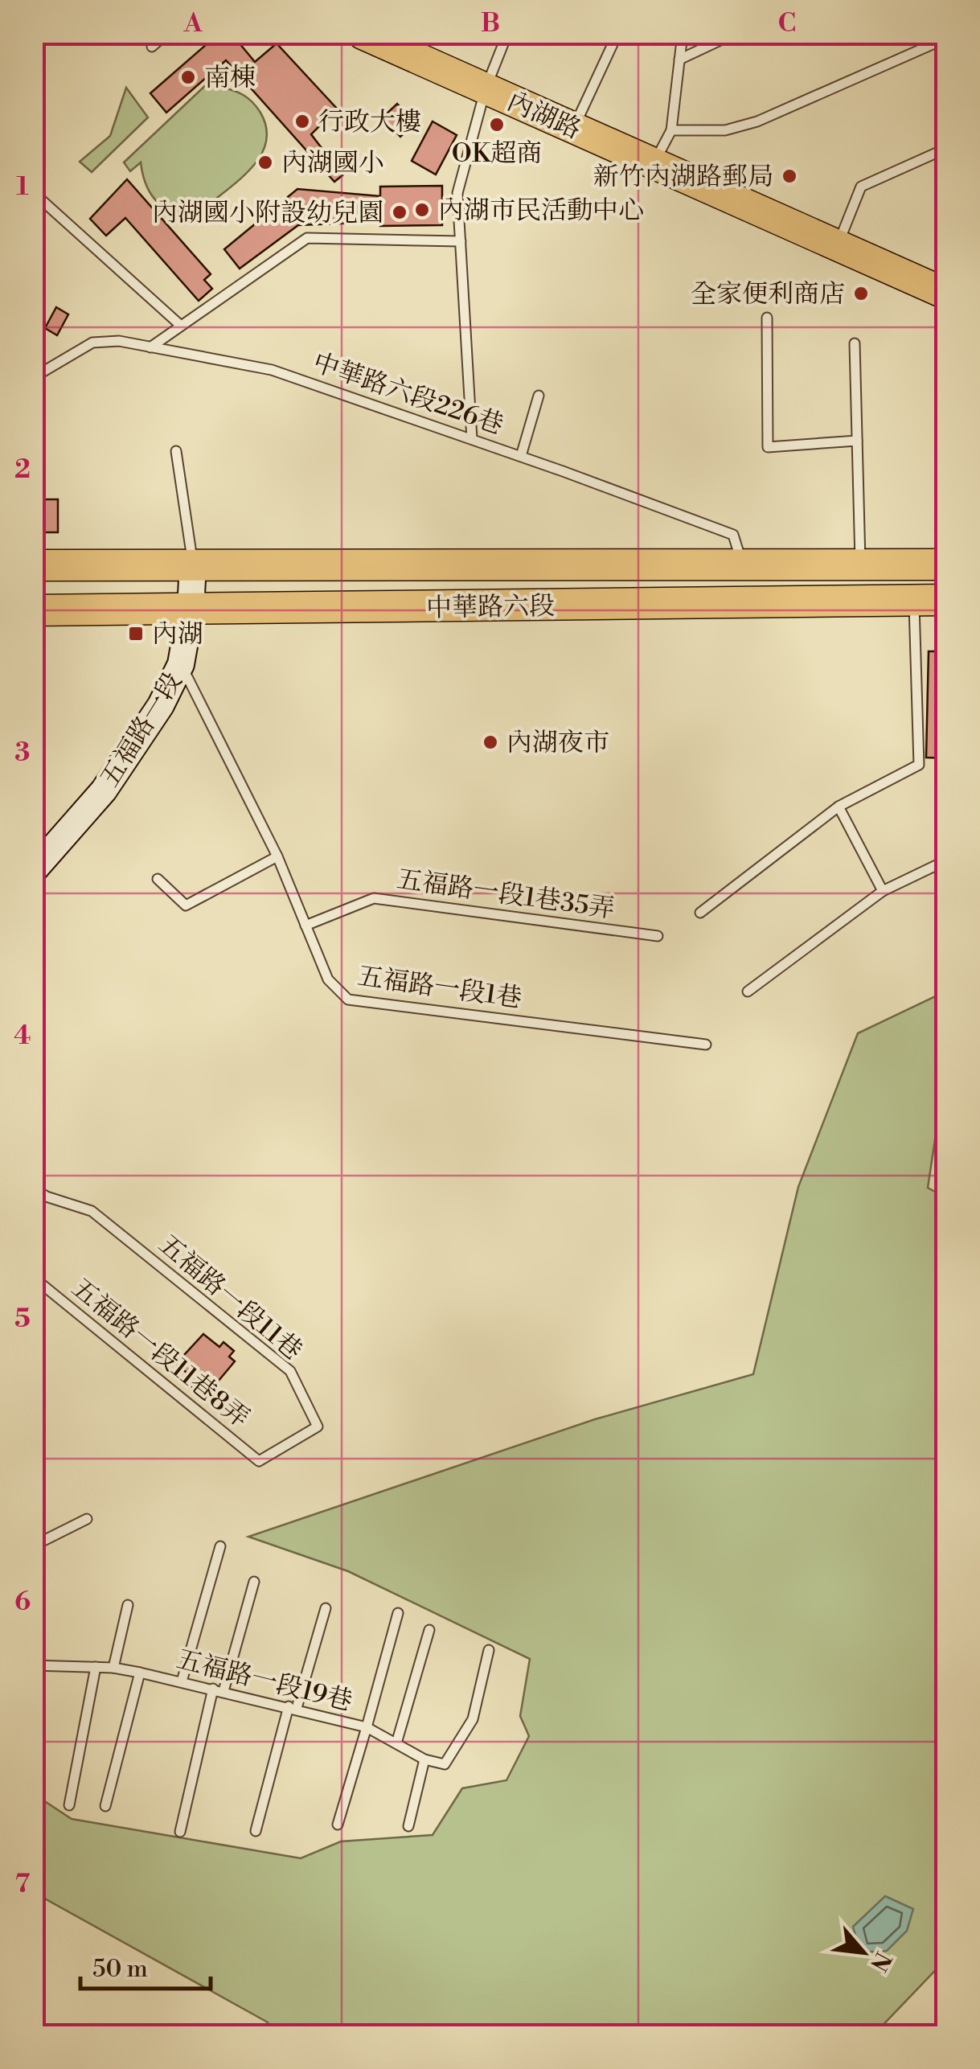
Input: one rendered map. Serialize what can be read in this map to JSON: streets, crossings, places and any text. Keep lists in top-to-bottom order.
{
  "streets": {
    "main road": ["內湖路", "中華路六段", "五福路一段"],
    "lane": [
      "中華路六段226巷",
      "五福路一段1巷35弄",
      "五福路一段1巷",
      "五福路一段11巷",
      "五福路一段11巷8弄",
      "五福路一段19巷"
    ]
  },
  "crossings": [
    ["中華路六段226巷", "中華路六段"],
    ["中華路六段", "五福路一段"],
    ["五福路一段", "五福路一段1巷"],
    ["五福路一段1巷35弄", "五福路一段1巷"],
    ["五福路一段11巷", "五福路一段11巷8弄"]
  ],
  "places": {
    "other": [
      "南棟",
      "行政大樓",
      "OK超商",
      "內湖國小",
      "新竹內湖路郵局",
      "內湖市民活動中心",
      "內湖國小附設幼兒園",
      "全家便利商店",
      "內湖夜市"
    ],
    "transit": ["內湖"]
  },
  "scale_bar": "50 m",
  "north": "bottom right",
  "grid": {
    "columns": ["A", "B", "C"],
    "rows": [
      "1",
      "2",
      "3",
      "4",
      "5",
      "6",
      "7"
    ]
  }
}
